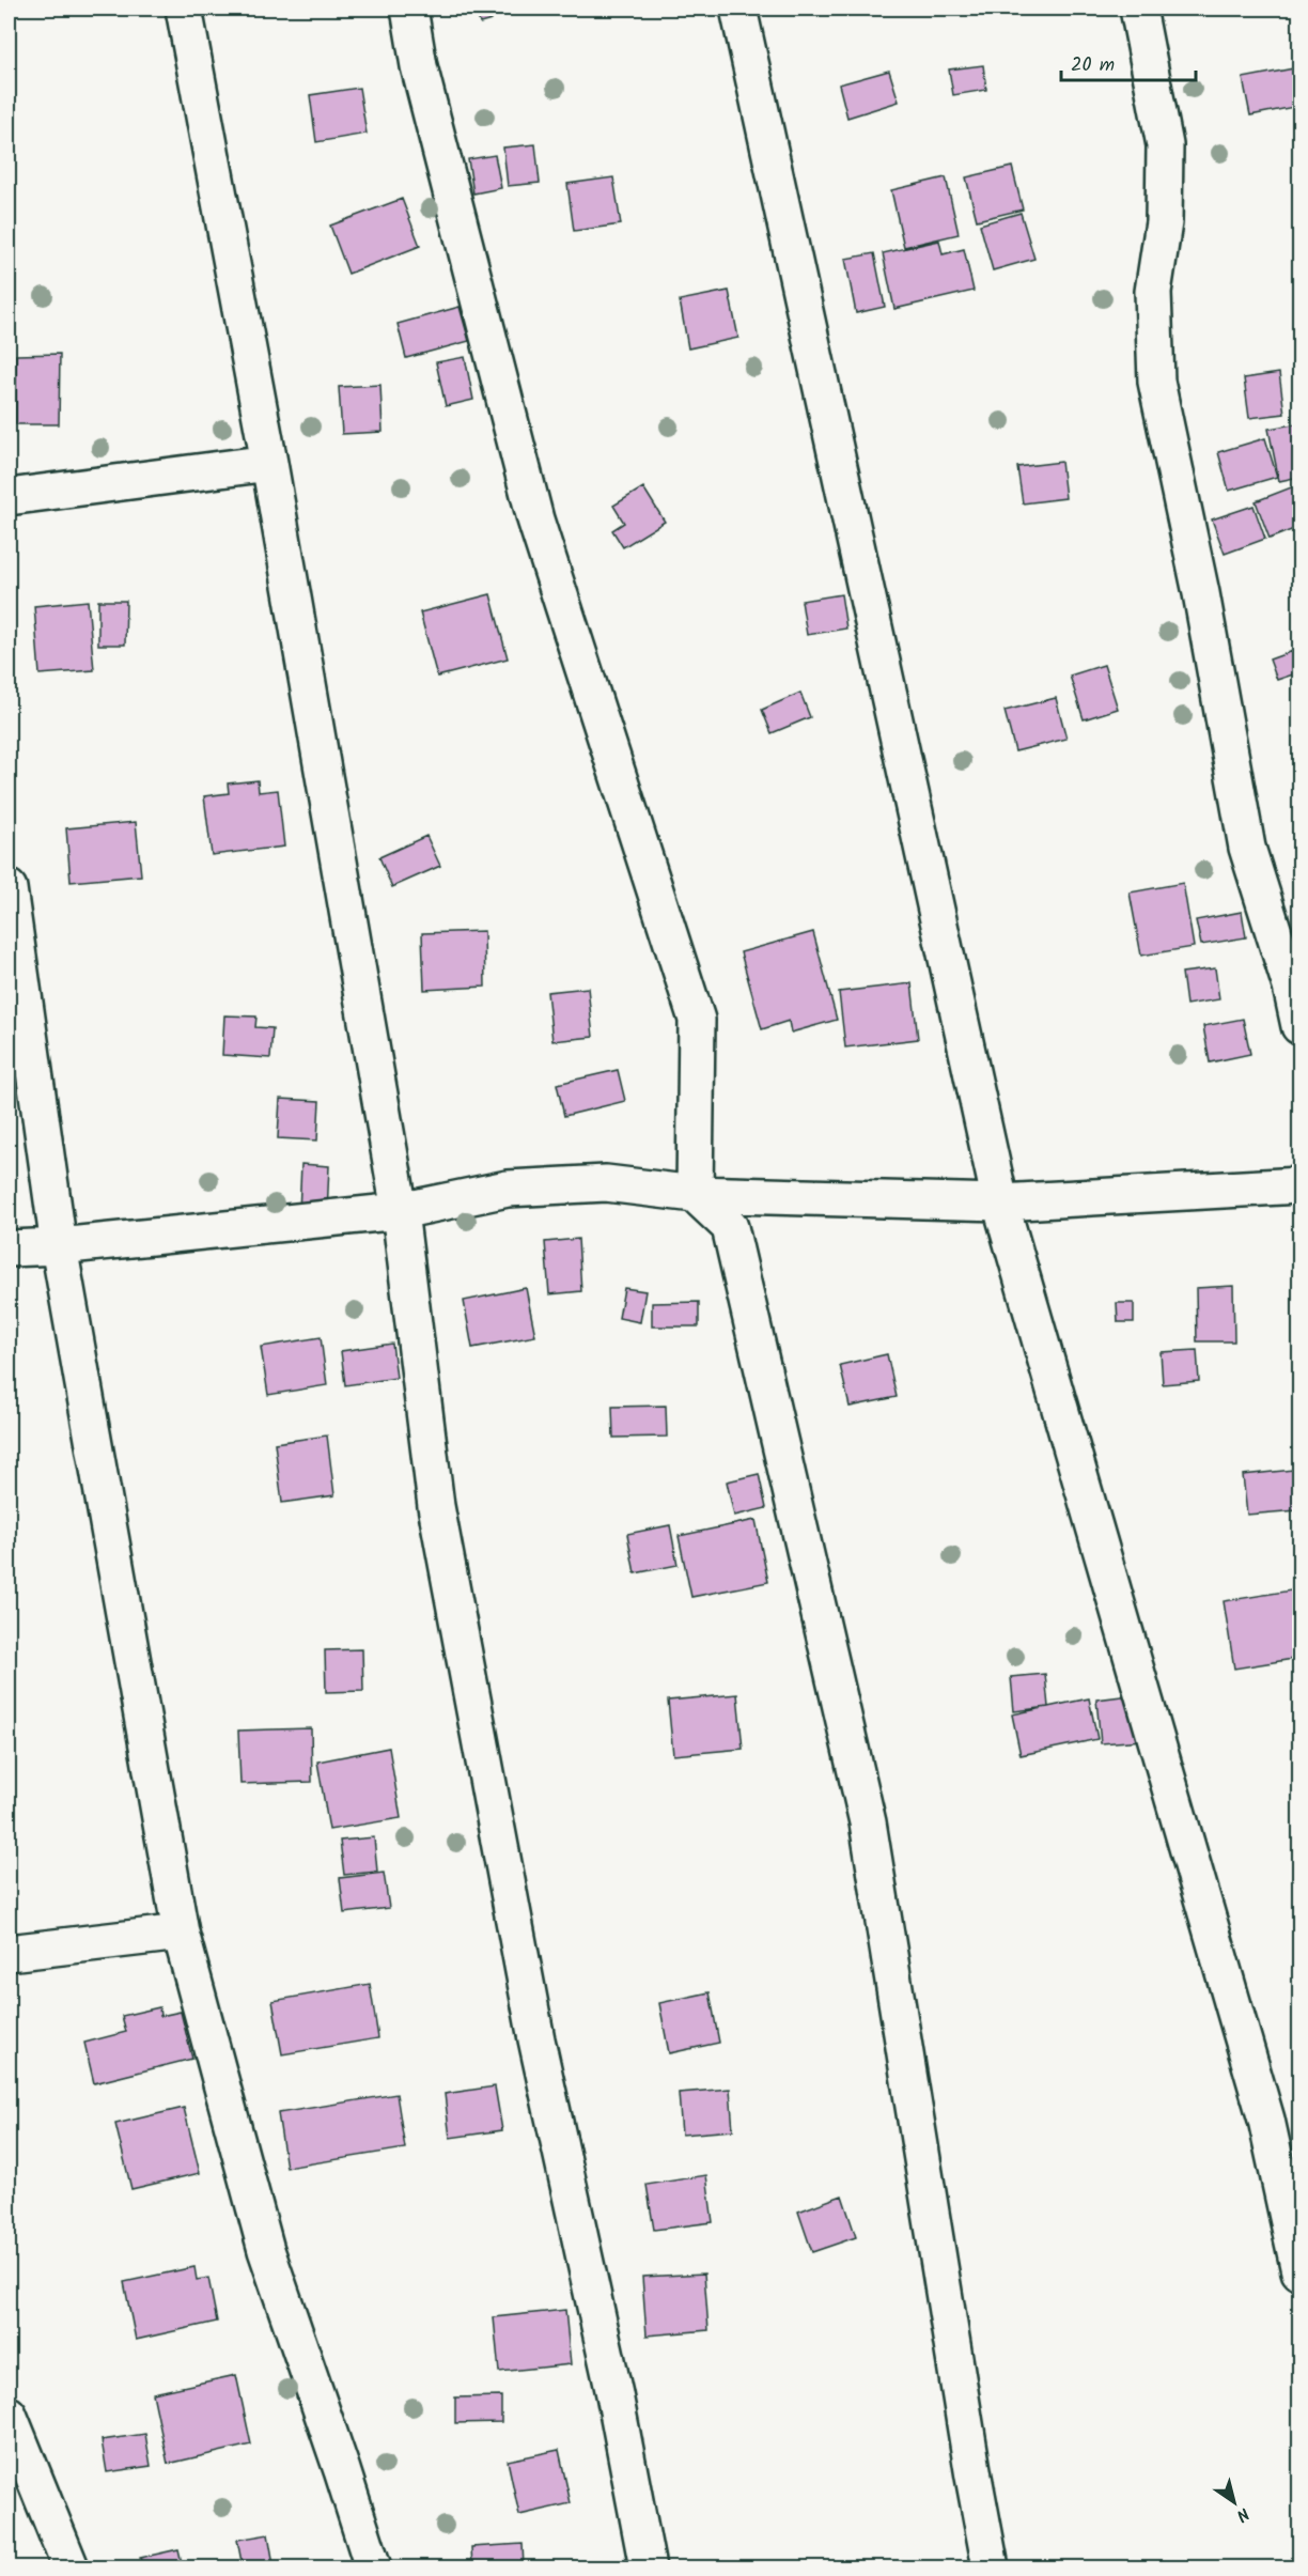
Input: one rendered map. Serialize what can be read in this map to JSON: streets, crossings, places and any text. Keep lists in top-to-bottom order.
{
  "scale_bar": "20 m",
  "north": "bottom right"
}
